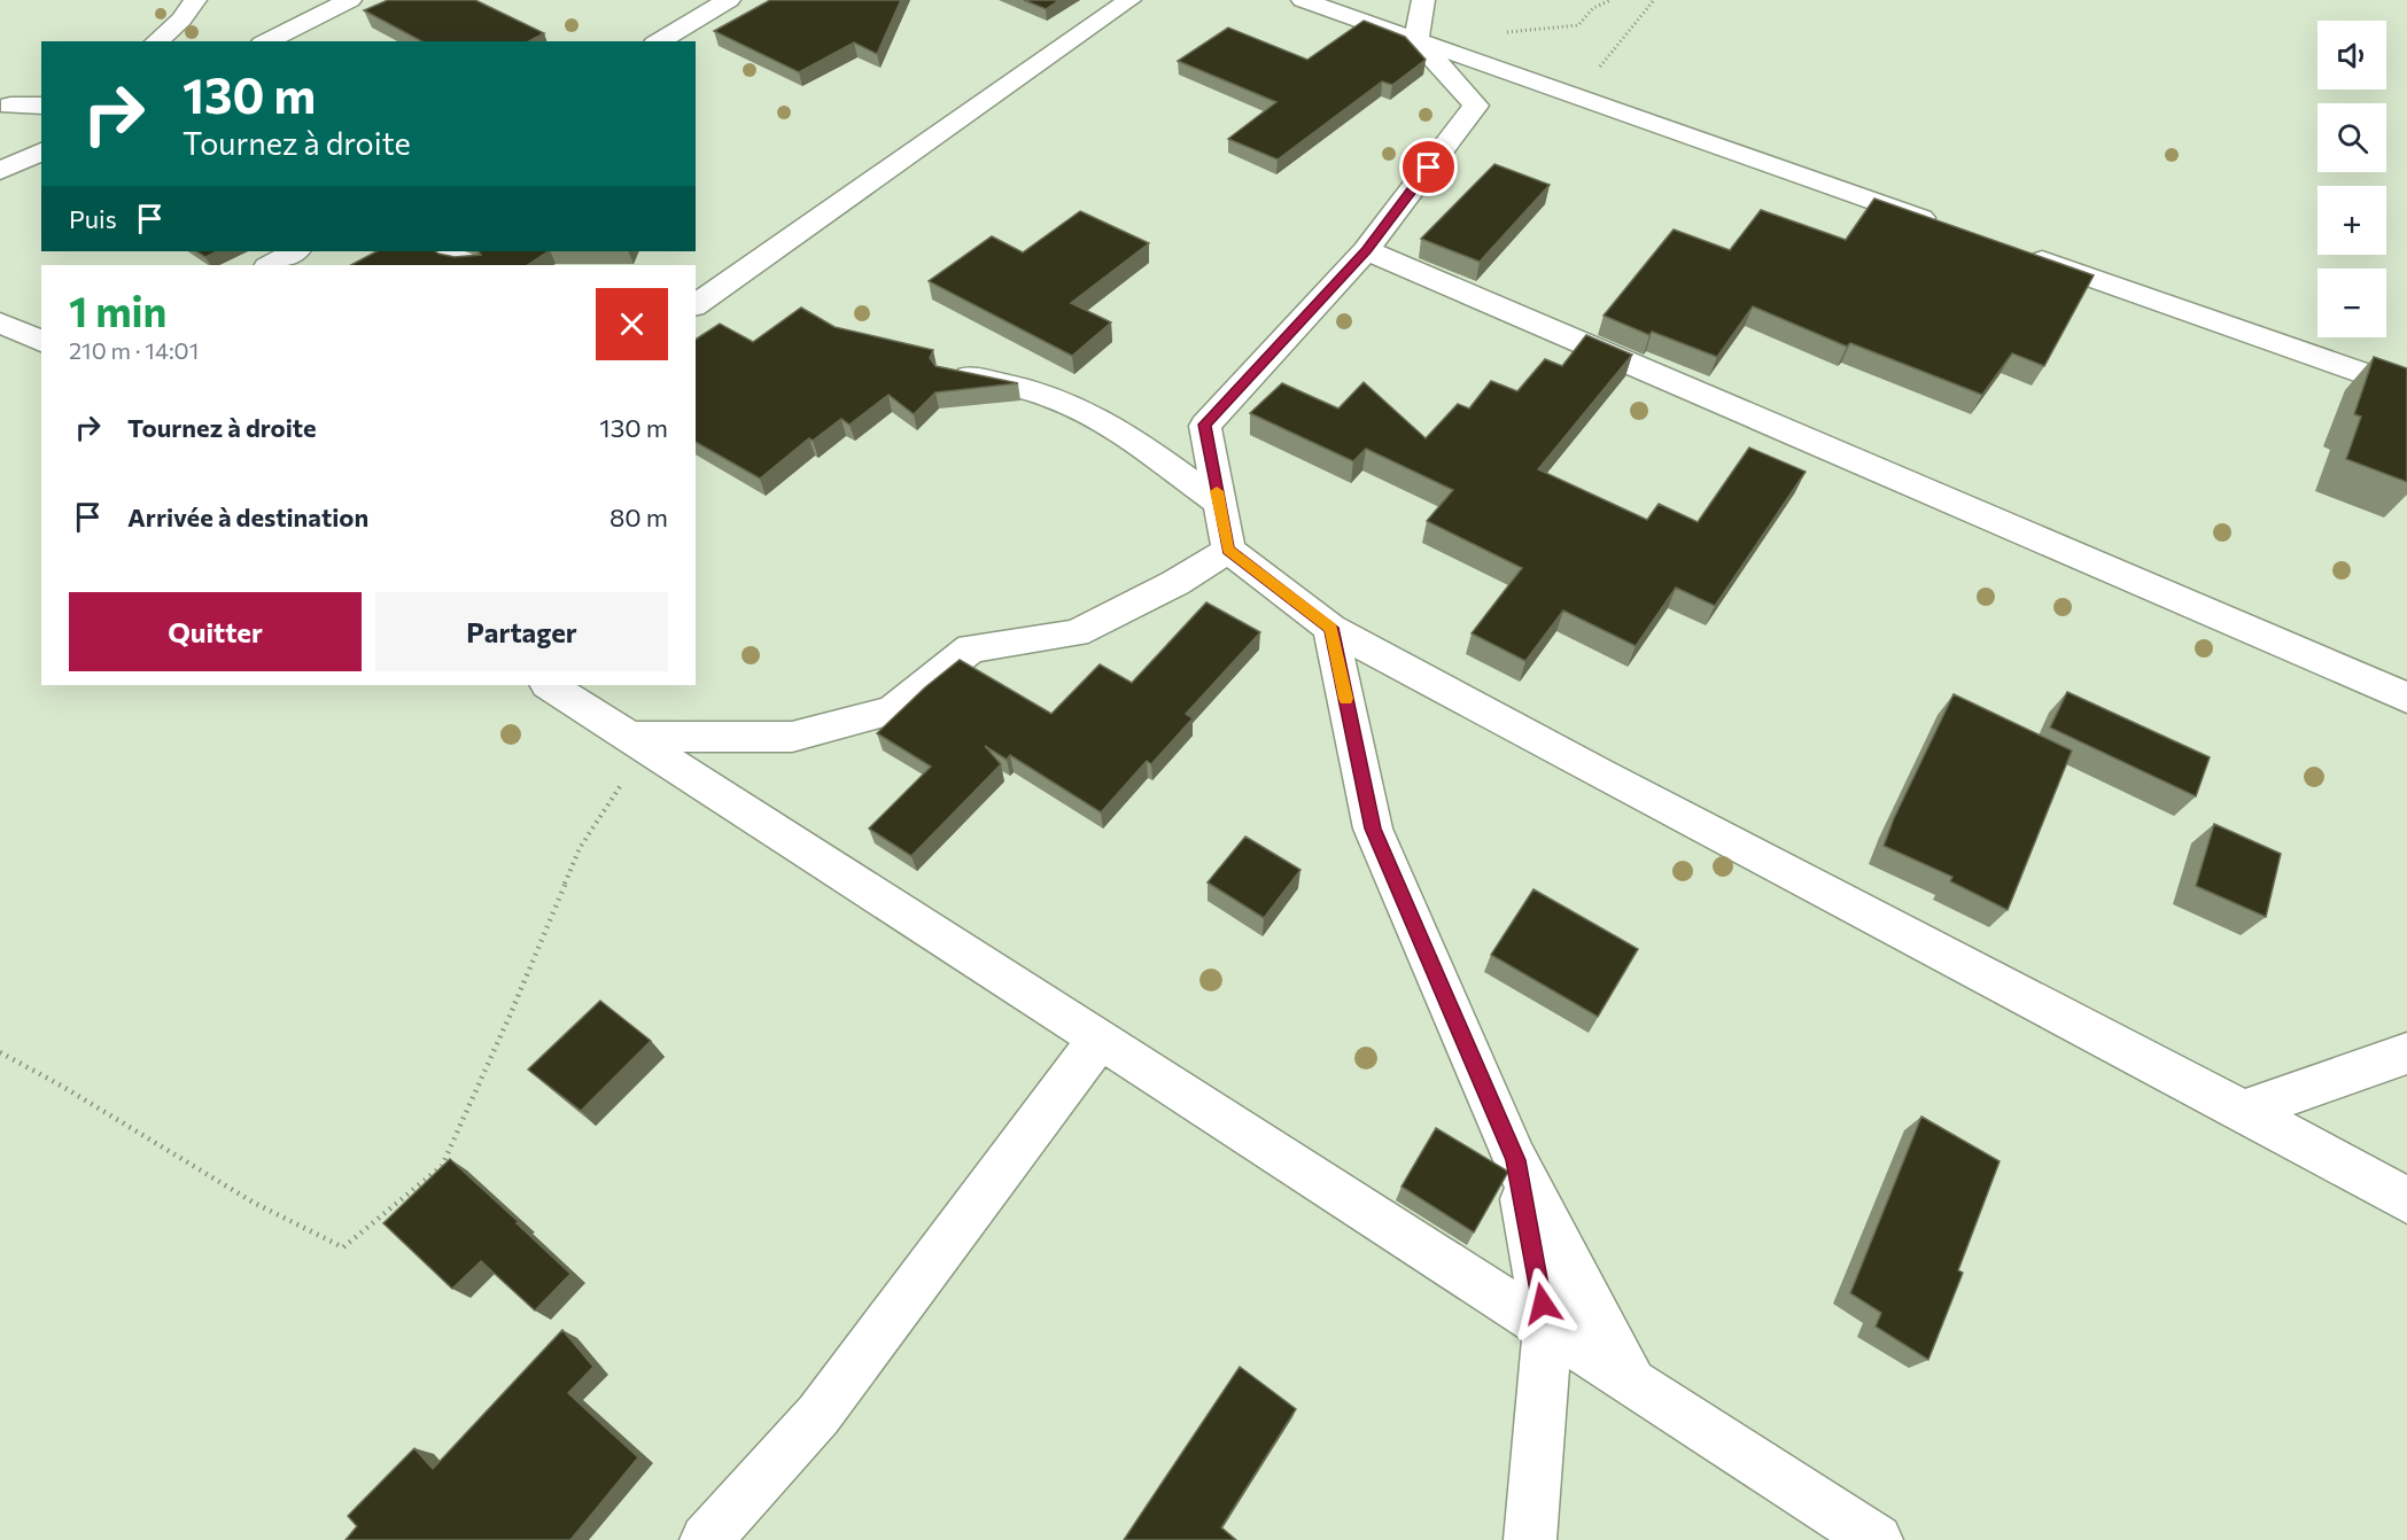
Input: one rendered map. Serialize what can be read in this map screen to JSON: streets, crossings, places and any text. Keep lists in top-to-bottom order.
{
  "page": {
    "map_buttons": ["+", "−"],
    "turn": ["130 m", "Tournez à droite"],
    "then": "Puis",
    "heading": ["1 min", "210 m · 14:01"],
    "list": [
      {
        "name": "Tournez à droite",
        "value": "130 m"
      },
      {
        "name": "Arrivée à destination",
        "value": "80 m"
      }
    ],
    "buttons": ["Quitter", "Partager"]
  }
}
